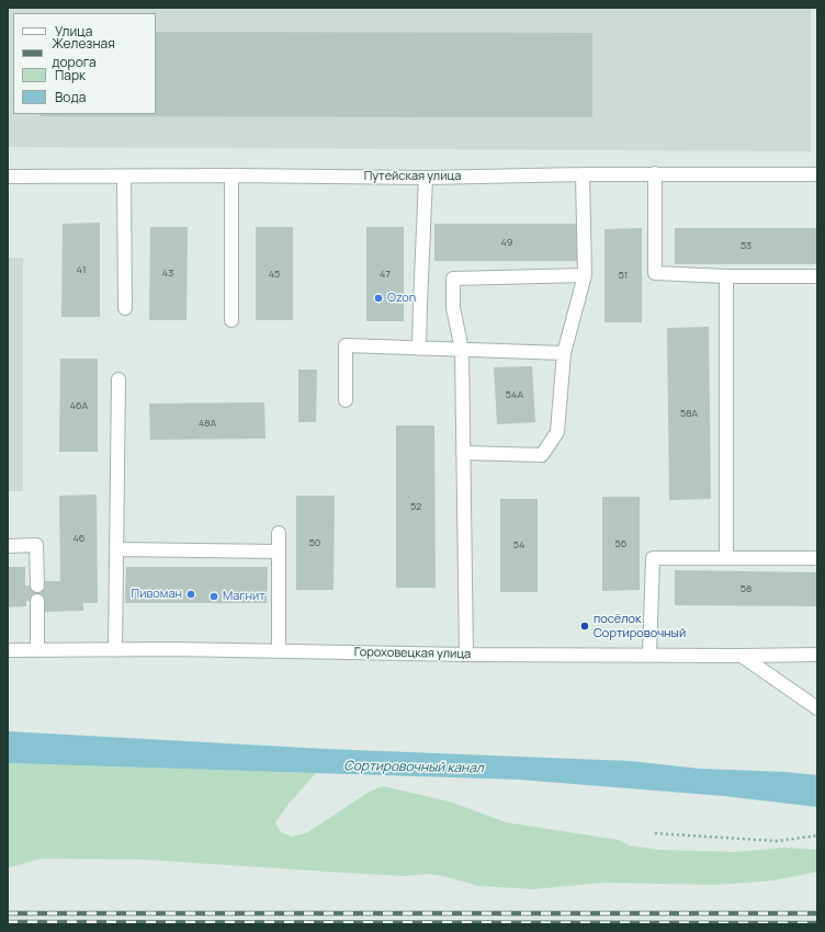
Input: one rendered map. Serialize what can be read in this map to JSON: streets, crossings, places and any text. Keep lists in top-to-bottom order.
{
  "streets": {
    "street": ["Путейская улица", "Гороховецкая улица"]
  },
  "water": ["Сортировочный канал"],
  "places": [
    "Ozon",
    "Пивоман",
    "Магнит",
    "посёлок Сортировочный"
  ],
  "house_numbers": [
    "49",
    "53",
    "41",
    "43",
    "45",
    "47",
    "51",
    "54А",
    "46А",
    "58А",
    "48А",
    "52",
    "46",
    "50",
    "56",
    "54",
    "58"
  ],
  "legend": [
    "Улица",
    "Железная дорога",
    "Парк",
    "Вода"
  ]
}
